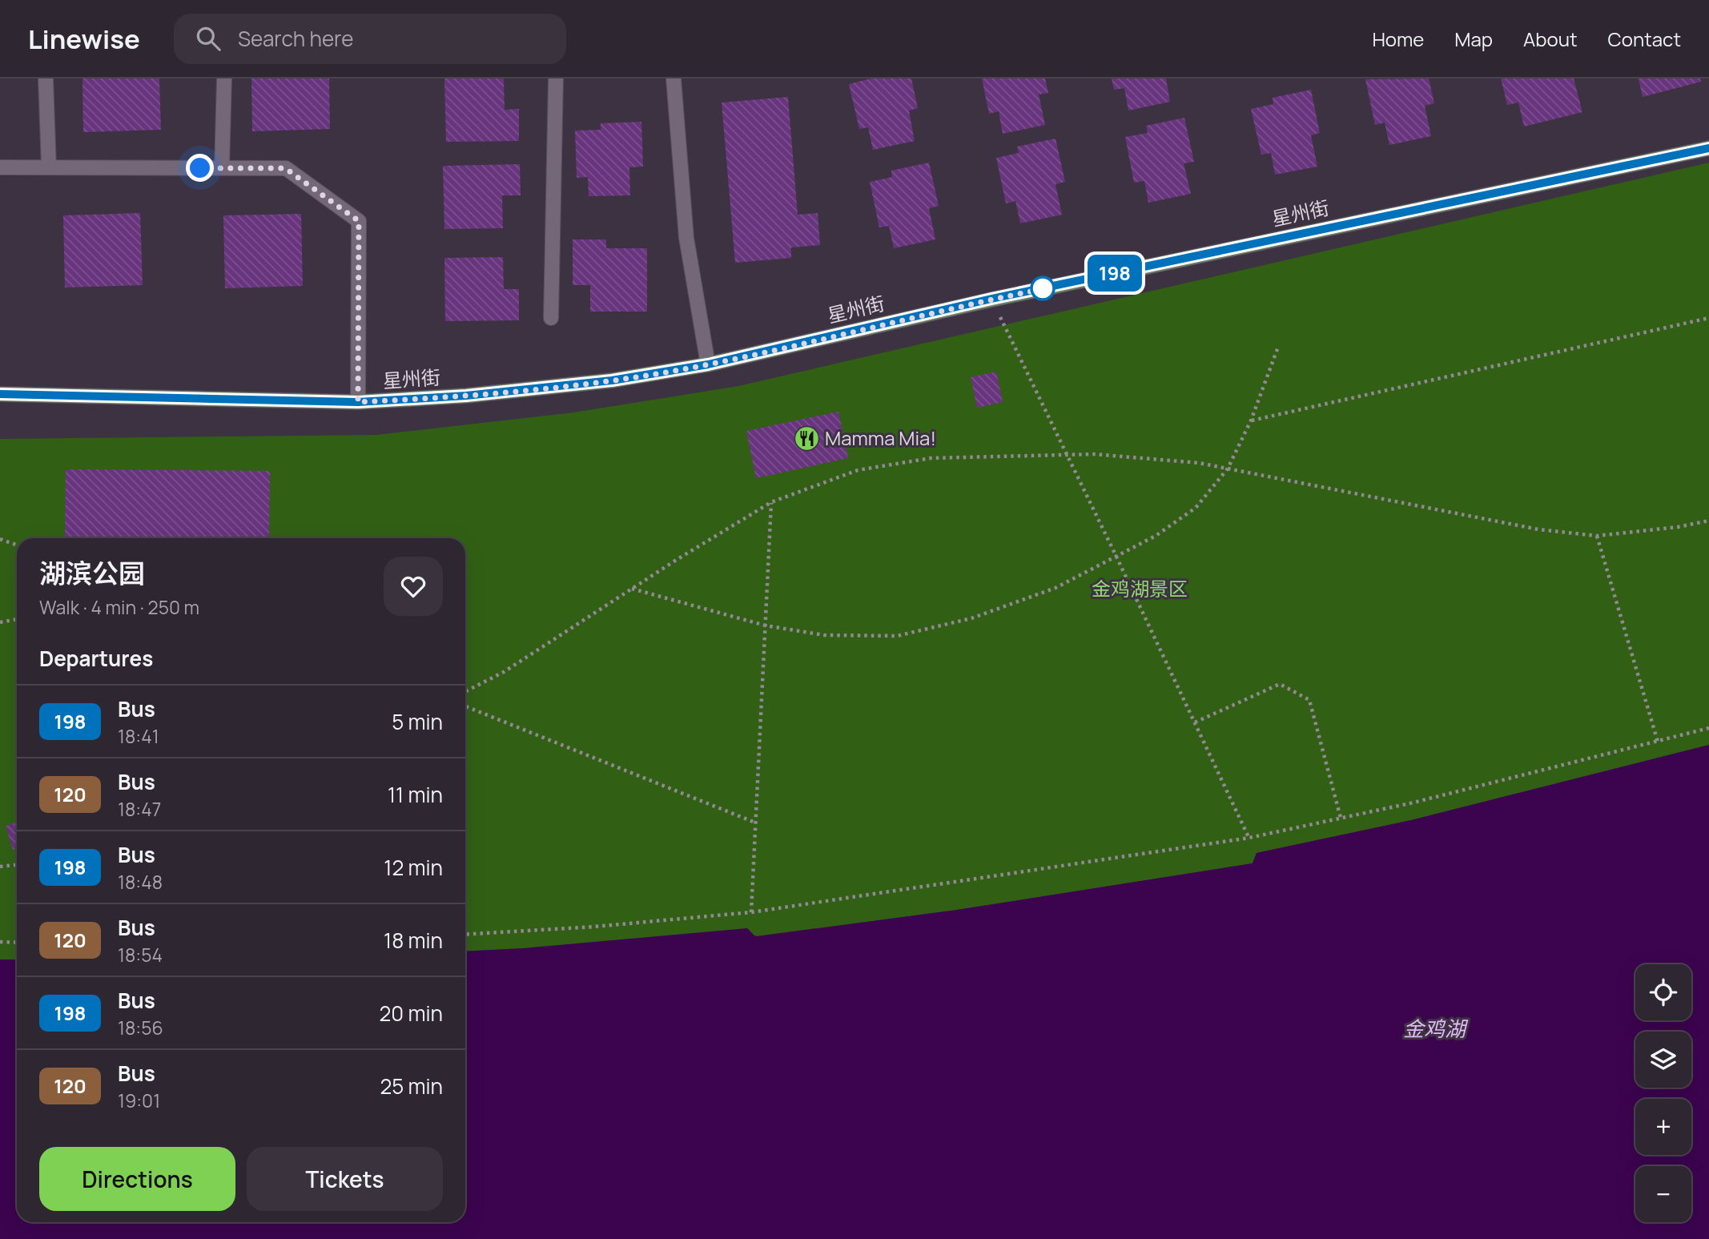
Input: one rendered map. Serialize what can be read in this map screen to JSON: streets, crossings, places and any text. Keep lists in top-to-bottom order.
{
  "streets": {
    "street": ["星州街"]
  },
  "water": ["金鸡湖"],
  "parks": ["金鸡湖景区"],
  "places": {
    "restaurant": ["Mamma Mia!"]
  },
  "lines": ["bus line 198"],
  "page": {
    "header": "Linewise",
    "search": "Search here",
    "nav": [
      "Home",
      "Map",
      "About",
      "Contact"
    ],
    "on_map": "198",
    "heading": [
      ["湖滨公园", "Walk · 4 min · 250 m"],
      "Departures"
    ],
    "list": [
      {
        "mark": "198",
        "name": "Bus",
        "note": "18:41",
        "value": "5 min"
      },
      {
        "mark": "120",
        "name": "Bus",
        "note": "18:47",
        "value": "11 min"
      },
      {
        "mark": "198",
        "name": "Bus",
        "note": "18:48",
        "value": "12 min"
      },
      {
        "mark": "120",
        "name": "Bus",
        "note": "18:54",
        "value": "18 min"
      },
      {
        "mark": "198",
        "name": "Bus",
        "note": "18:56",
        "value": "20 min"
      },
      {
        "mark": "120",
        "name": "Bus",
        "note": "19:01",
        "value": "25 min"
      }
    ],
    "map_buttons": ["+", "−"],
    "buttons": ["Directions", "Tickets"]
  }
}
